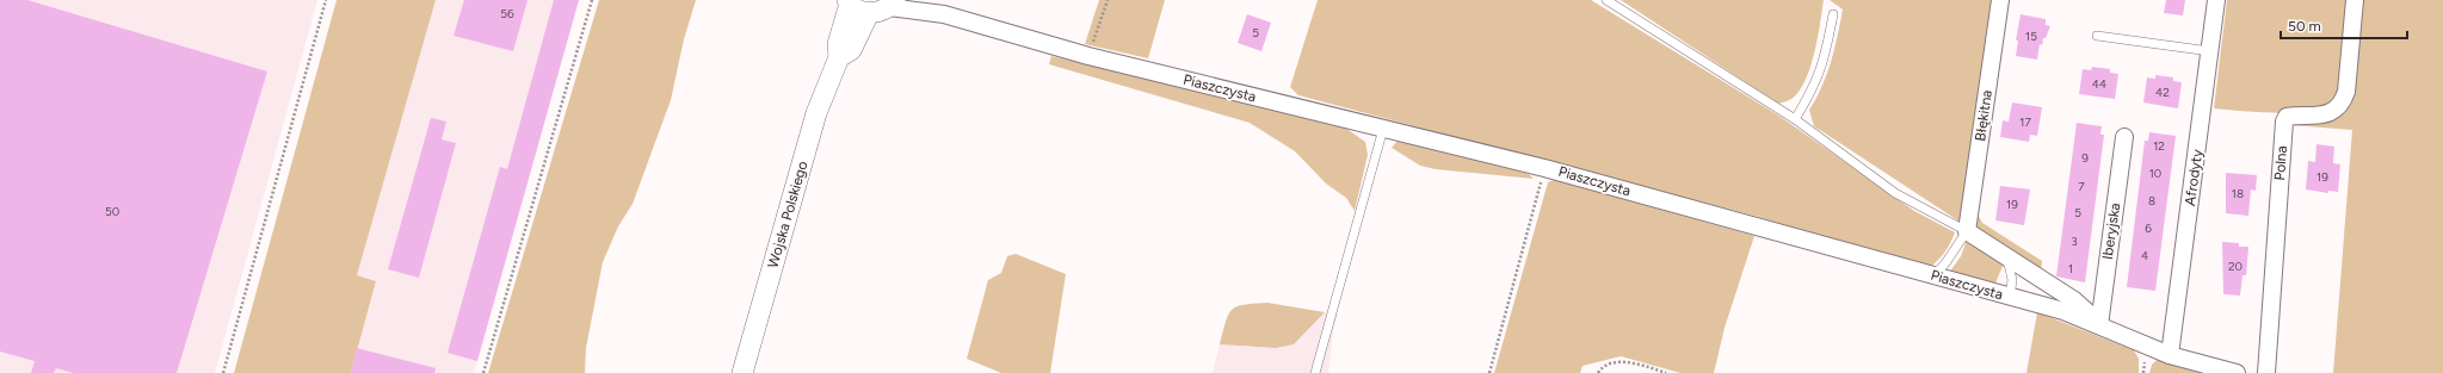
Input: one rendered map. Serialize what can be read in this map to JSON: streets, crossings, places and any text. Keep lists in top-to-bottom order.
{
  "streets": {
    "street": [
      "Piaszczysta",
      "Błękitna",
      "Polna",
      "Afrodyty",
      "Wojska Polskiego",
      "Iberyjska"
    ]
  },
  "crossings": [
    ["Piaszczysta", "Afrodyty"],
    ["Piaszczysta", "Iberyjska"]
  ],
  "house_numbers": [
    "56",
    "5",
    "15",
    "44",
    "42",
    "17",
    "12",
    "9",
    "10",
    "19",
    "7",
    "18",
    "8",
    "19",
    "50",
    "5",
    "6",
    "3",
    "4",
    "20",
    "1"
  ],
  "scale_bar": "50 m"
}
